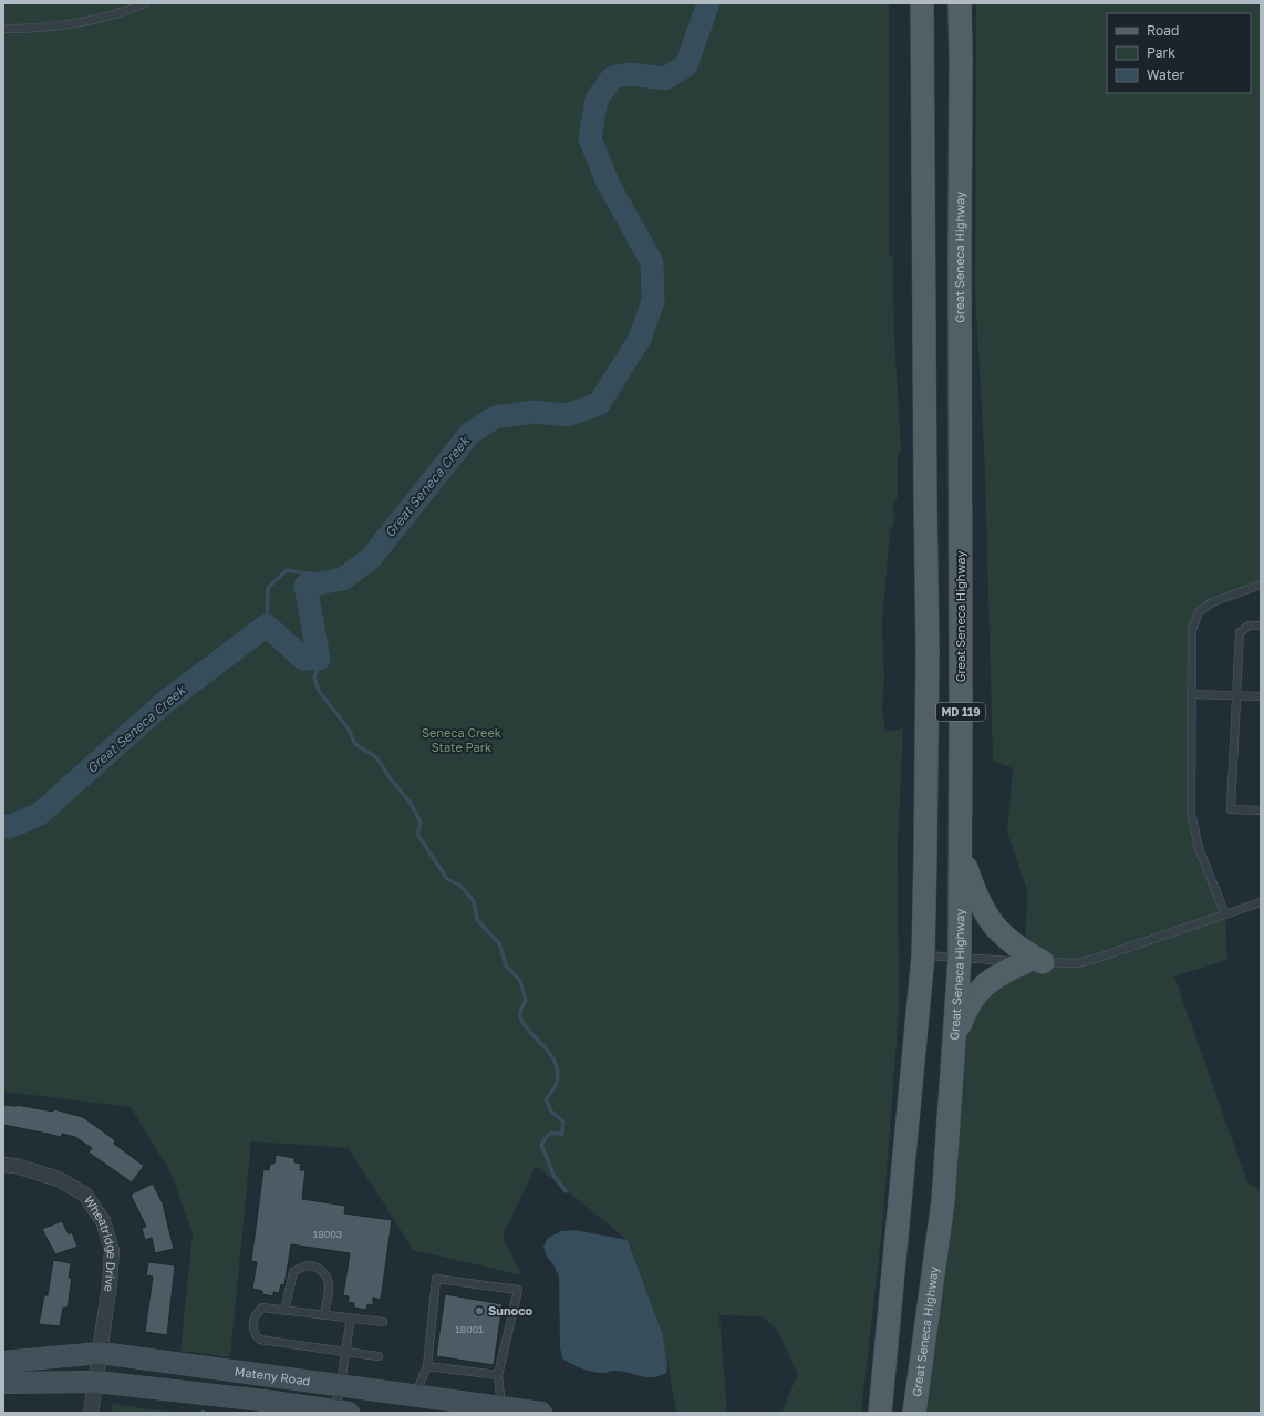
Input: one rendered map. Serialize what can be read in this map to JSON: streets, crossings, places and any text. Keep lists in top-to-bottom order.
{
  "streets": {
    "main road": ["Great Seneca Highway", "MD 119"],
    "street": ["Wheatridge Drive", "Mateny Road"]
  },
  "crossings": [
    ["Wheatridge Drive", "Mateny Road"]
  ],
  "water": ["Great Seneca Creek"],
  "parks": ["Seneca Creek State Park"],
  "places": ["Sunoco"],
  "house_numbers": ["18003", "18001"],
  "legend": ["Road", "Park", "Water"]
}
